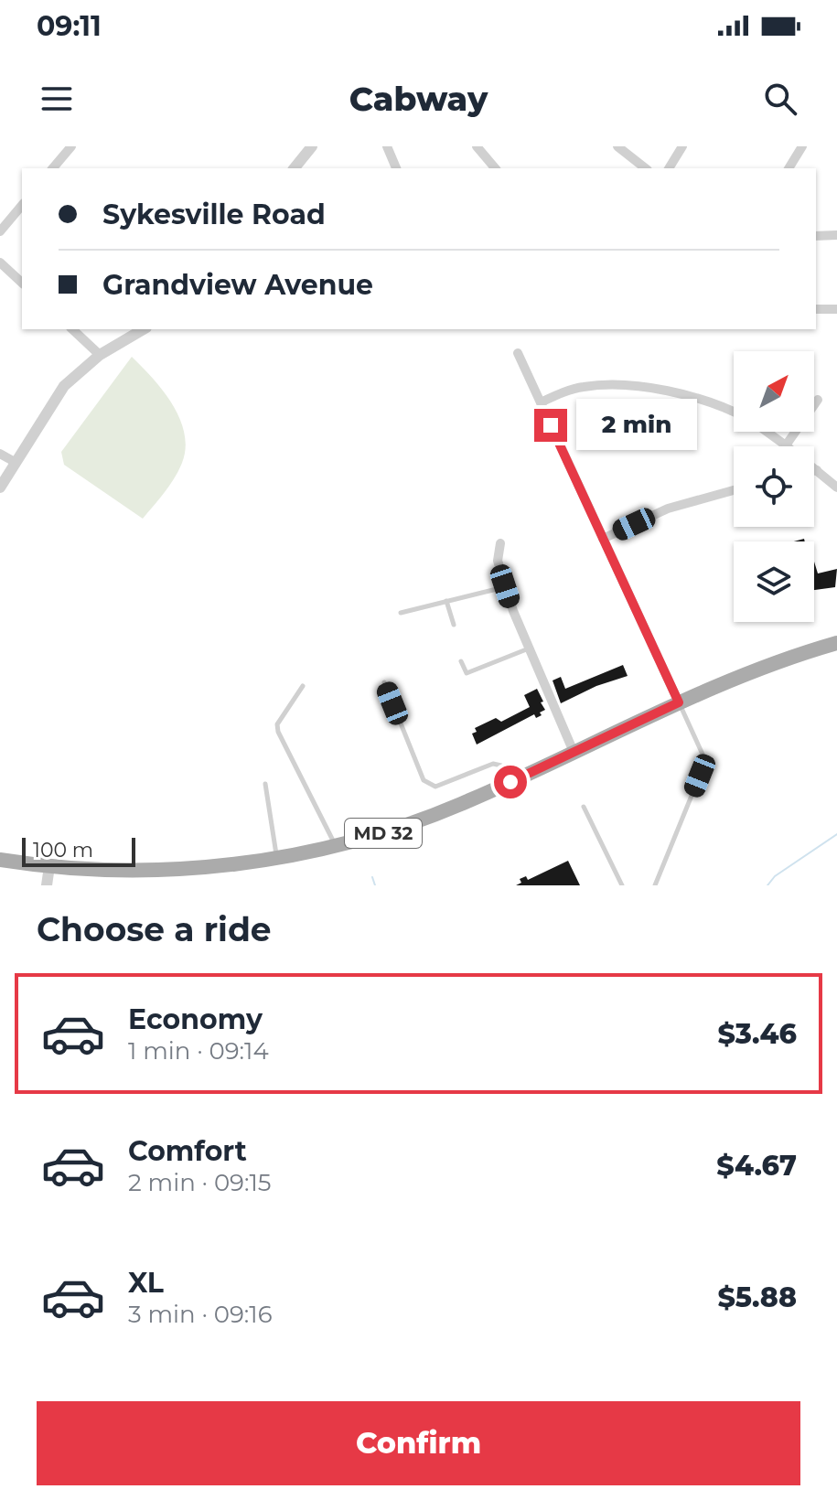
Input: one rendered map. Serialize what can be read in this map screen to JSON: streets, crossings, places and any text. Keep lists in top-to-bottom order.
{
  "streets": {
    "main road": ["MD 32"]
  },
  "scale_bar": "100 m",
  "north": "top right",
  "page": {
    "status": "09:11",
    "header": "Cabway",
    "banner": ["Sykesville Road", "Grandview Avenue"],
    "bubble": "2 min",
    "scale": "100 m",
    "heading": "Choose a ride",
    "list": [
      {
        "name": "Economy",
        "note": "1 min · 09:14",
        "value": "$3.46"
      },
      {
        "name": "Comfort",
        "note": "2 min · 09:15",
        "value": "$4.67"
      },
      {
        "name": "XL",
        "note": "3 min · 09:16",
        "value": "$5.88"
      }
    ],
    "buttons": "Confirm"
  }
}
